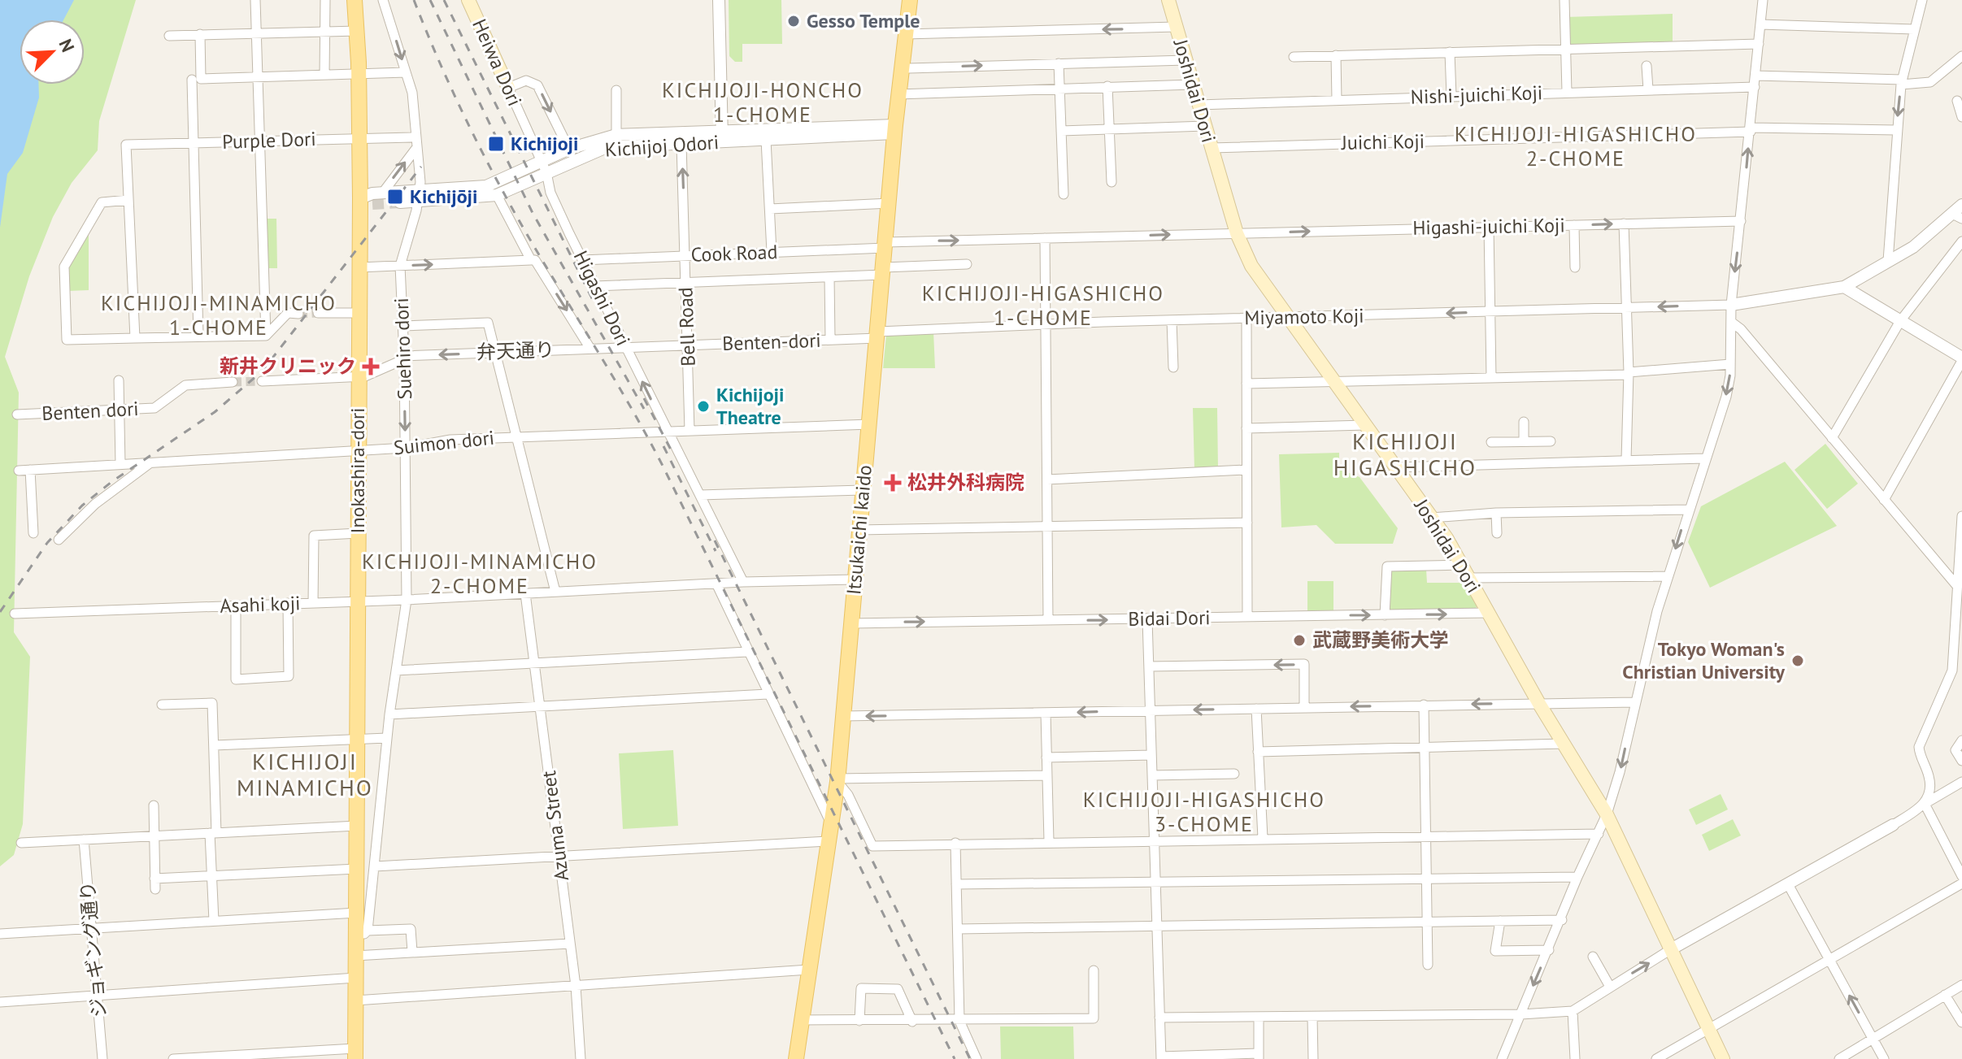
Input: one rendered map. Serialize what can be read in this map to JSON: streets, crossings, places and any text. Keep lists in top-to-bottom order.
{
  "streets": {
    "main road": [
      "Heiwa Dori",
      "Joshidai Dori",
      "Inokashira-dori",
      "Itsukaichi kaido"
    ],
    "street": [
      "Nishi-juichi Koji",
      "Purple Dori",
      "Juichi Koji",
      "Kichijoj Odori",
      "Higashi-juichi Koji",
      "Cook Road",
      "Higashi Dori",
      "Miyamoto Koji",
      "Bell Road",
      "Benten-dori",
      "Suehiro dori",
      "弁天通り",
      "Benten dori",
      "Suimon dori",
      "Asahi koji",
      "Bidai Dori",
      "Azuma Street",
      "ジョギング通り"
    ]
  },
  "crossings": [
    ["Heiwa Dori", "Kichijoj Odori"],
    ["Heiwa Dori", "Higashi Dori"],
    ["Joshidai Dori", "Nishi-juichi Koji"],
    ["Joshidai Dori", "Juichi Koji"],
    ["Joshidai Dori", "Higashi-juichi Koji"],
    ["Joshidai Dori", "Miyamoto Koji"],
    ["Joshidai Dori", "Bidai Dori"],
    ["Purple Dori", "Inokashira-dori"],
    ["Kichijoj Odori", "Higashi Dori"],
    ["Kichijoj Odori", "Bell Road"],
    ["Kichijoj Odori", "Suehiro dori"],
    ["Kichijoj Odori", "Inokashira-dori"],
    ["Kichijoj Odori", "Itsukaichi kaido"],
    ["Higashi-juichi Koji", "Cook Road"],
    ["Cook Road", "Higashi Dori"],
    ["Cook Road", "Bell Road"],
    ["Cook Road", "Itsukaichi kaido"],
    ["Higashi Dori", "Benten-dori"],
    ["Higashi Dori", "弁天通り"],
    ["Higashi Dori", "Suimon dori"],
    ["Higashi Dori", "Asahi koji"],
    ["Miyamoto Koji", "Benten-dori"],
    ["Miyamoto Koji", "Itsukaichi kaido"],
    ["Bell Road", "Benten-dori"],
    ["Bell Road", "Suimon dori"],
    ["Benten-dori", "弁天通り"],
    ["Benten-dori", "Itsukaichi kaido"],
    ["Suehiro dori", "弁天通り"],
    ["Suehiro dori", "Suimon dori"],
    ["Suehiro dori", "Asahi koji"],
    ["弁天通り", "Inokashira-dori"],
    ["Suimon dori", "Inokashira-dori"],
    ["Suimon dori", "Itsukaichi kaido"],
    ["Inokashira-dori", "Asahi koji"],
    ["Itsukaichi kaido", "Asahi koji"],
    ["Itsukaichi kaido", "Bidai Dori"],
    ["Asahi koji", "Azuma Street"]
  ],
  "one_way": ["Higashi-juichi Koji", "Bell Road", "Bidai Dori"],
  "districts": [
    "KICHIJOJI-HONCHO 1-CHOME",
    "KICHIJOJI-HIGASHICHO 2-CHOME",
    "KICHIJOJI-HIGASHICHO 1-CHOME",
    "KICHIJOJI-MINAMICHO 1-CHOME",
    "KICHIJOJI HIGASHICHO",
    "KICHIJOJI-MINAMICHO 2-CHOME",
    "KICHIJOJI MINAMICHO",
    "KICHIJOJI-HIGASHICHO 3-CHOME"
  ],
  "places": {
    "other": [
      "Gesso Temple",
      "Kichijoji Theatre",
      "武蔵野美術大学",
      "Tokyo Woman's Christian University"
    ],
    "transit": ["Kichijoji", "Kichijōji"],
    "health": ["新井クリニック", "松井外科病院"]
  },
  "north": "top right"
}
